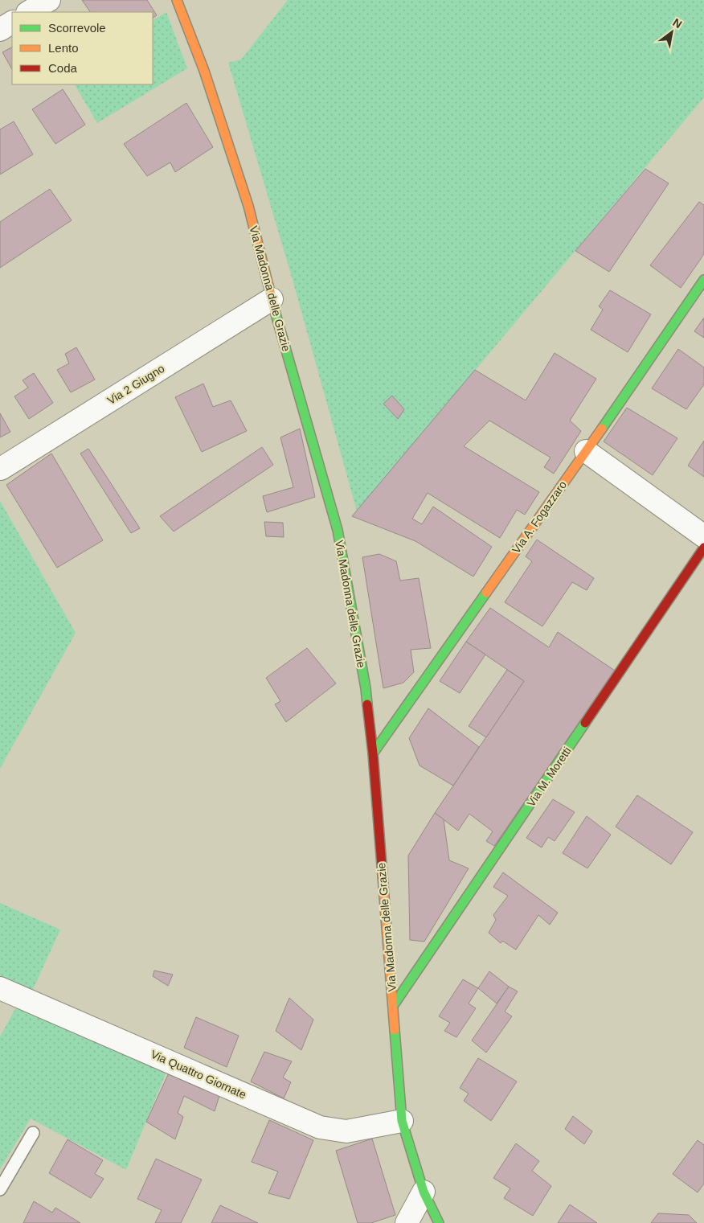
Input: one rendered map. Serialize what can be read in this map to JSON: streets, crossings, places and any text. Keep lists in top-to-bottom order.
{
  "streets": {
    "street": [
      "Via Madonna delle Grazie",
      "Via 2 Giugno",
      "Via A. Fogazzaro",
      "Via M. Moretti",
      "Via Quattro Giornate"
    ]
  },
  "crossings": [
    ["Via Madonna delle Grazie", "Via 2 Giugno"],
    ["Via Madonna delle Grazie", "Via A. Fogazzaro"],
    ["Via Madonna delle Grazie", "Via M. Moretti"],
    ["Via Madonna delle Grazie", "Via Quattro Giornate"]
  ],
  "legend": ["Scorrevole", "Lento", "Coda"],
  "north": "top right"
}
